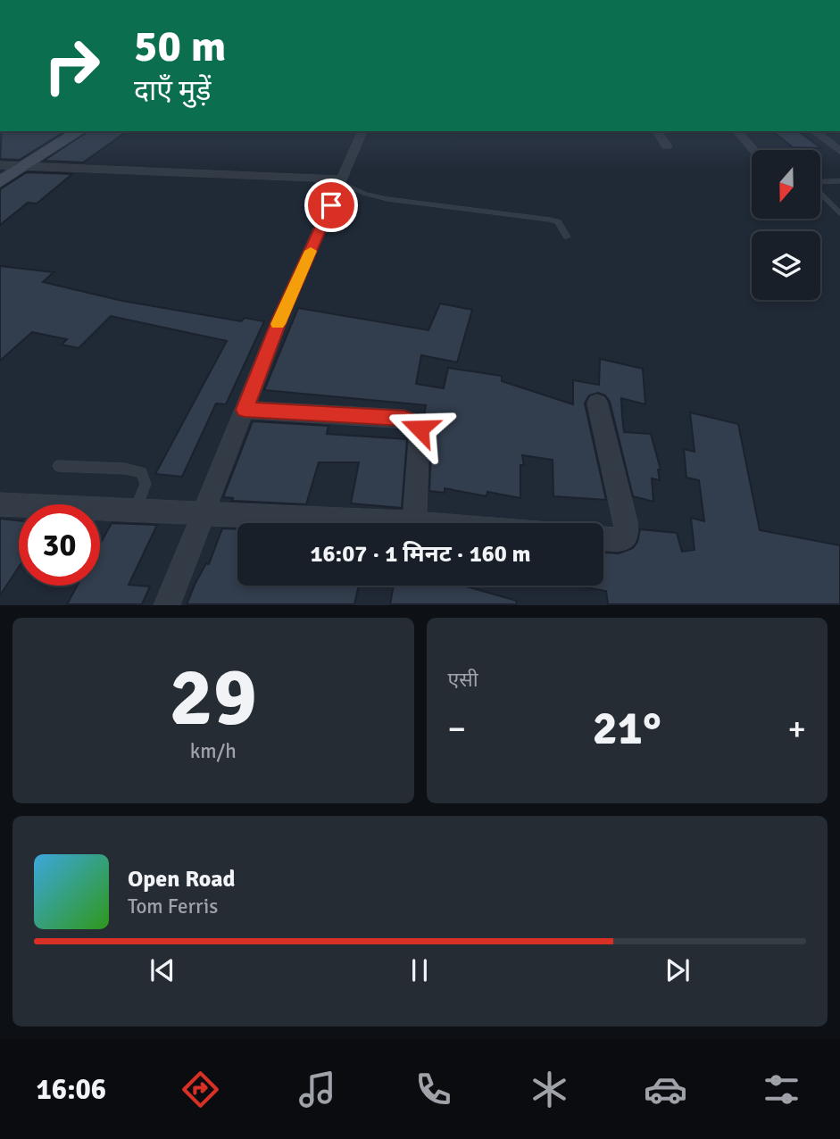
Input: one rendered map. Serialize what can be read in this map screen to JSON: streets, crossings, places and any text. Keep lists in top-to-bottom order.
{
  "north": "bottom",
  "page": {
    "turn": ["50 m", "दाएँ मुड़ें"],
    "limit": "30",
    "trip": "16:07 · 1 मिनट · 160 m",
    "tile": [
      ["29", "km/h"],
      "एसी"
    ],
    "heat": ["−", "21°", "+"],
    "song": ["Open Road", "Tom Ferris"],
    "tabs": "16:06"
  }
}
